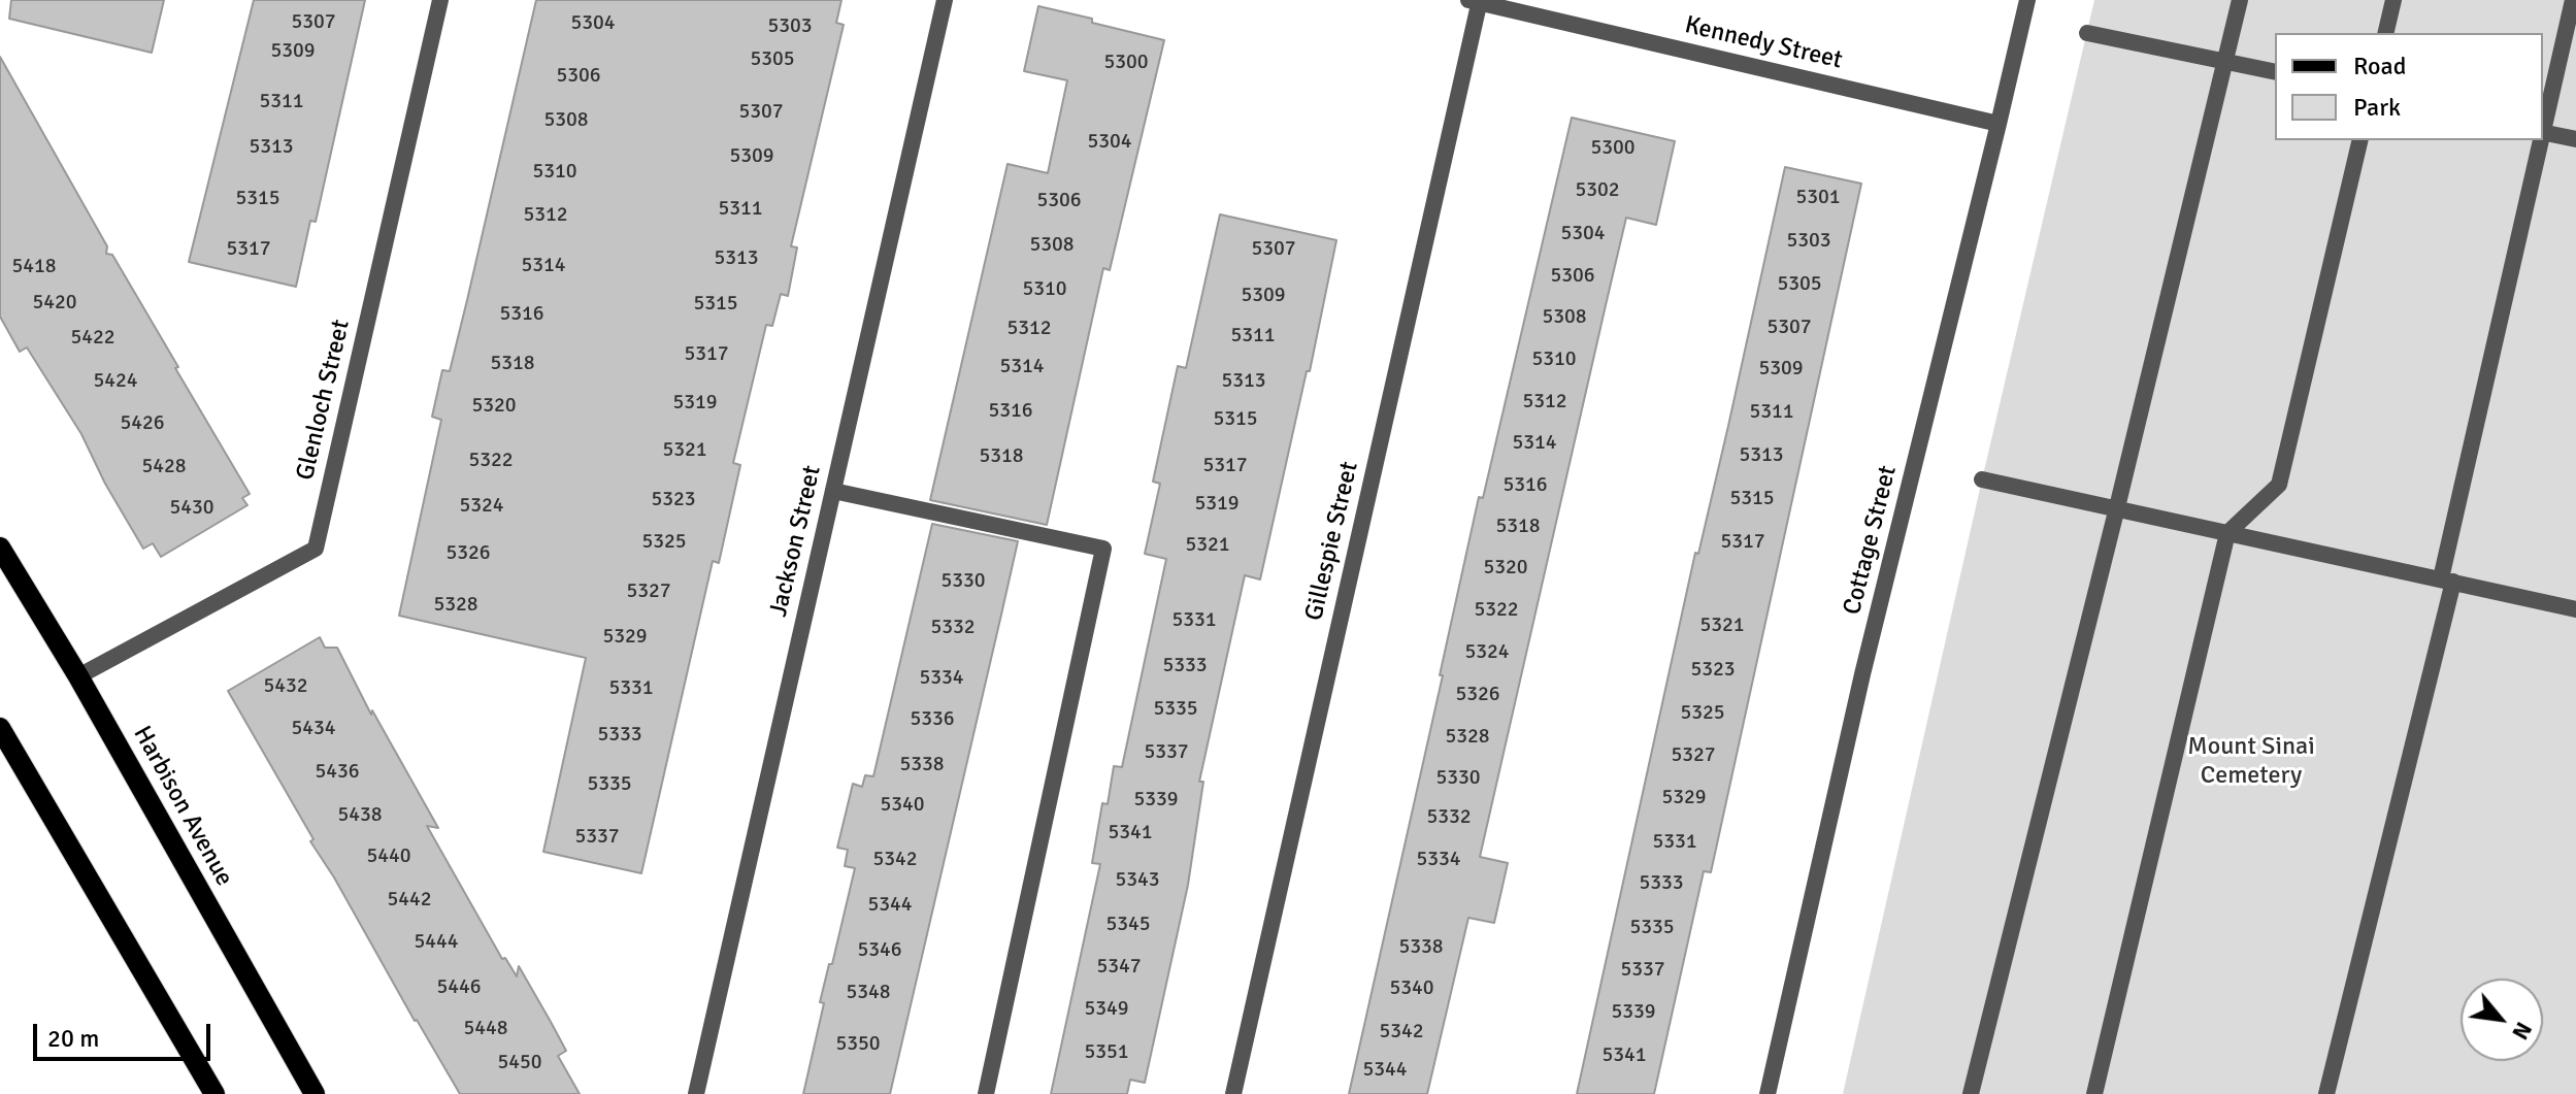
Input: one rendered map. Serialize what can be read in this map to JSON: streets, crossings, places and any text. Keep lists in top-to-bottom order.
{
  "streets": {
    "main road": ["Harbison Avenue"],
    "street": [
      "Kennedy Street",
      "Glenloch Street",
      "Cottage Street",
      "Jackson Street",
      "Gillespie Street"
    ]
  },
  "crossings": [
    ["Kennedy Street", "Cottage Street"],
    ["Kennedy Street", "Gillespie Street"],
    ["Glenloch Street", "Harbison Avenue"]
  ],
  "parks": ["Mount Sinai Cemetery"],
  "house_numbers": [
    "5307",
    "5304",
    "5303",
    "5309",
    "5305",
    "5300",
    "5306",
    "5311",
    "5307",
    "5308",
    "5304",
    "5313",
    "5300",
    "5309",
    "5310",
    "5302",
    "5301",
    "5315",
    "5306",
    "5311",
    "5312",
    "5304",
    "5303",
    "5308",
    "5317",
    "5307",
    "5313",
    "5314",
    "5418",
    "5306",
    "5305",
    "5310",
    "5309",
    "5420",
    "5315",
    "5316",
    "5308",
    "5307",
    "5312",
    "5311",
    "5422",
    "5317",
    "5310",
    "5318",
    "5314",
    "5309",
    "5424",
    "5313",
    "5312",
    "5319",
    "5320",
    "5316",
    "5311",
    "5315",
    "5426",
    "5314",
    "5321",
    "5313",
    "5318",
    "5322",
    "5317",
    "5428",
    "5316",
    "5315",
    "5323",
    "5319",
    "5324",
    "5430",
    "5318",
    "5325",
    "5317",
    "5321",
    "5326",
    "5320",
    "5330",
    "5327",
    "5328",
    "5322",
    "5331",
    "5321",
    "5332",
    "5329",
    "5324",
    "5333",
    "5323",
    "5334",
    "5432",
    "5331",
    "5326",
    "5335",
    "5325",
    "5336",
    "5434",
    "5333",
    "5328",
    "5337",
    "5327",
    "5338",
    "5436",
    "5330",
    "5335",
    "5329",
    "5339",
    "5340",
    "5438",
    "5332",
    "5341",
    "5337",
    "5331",
    "5440",
    "5342",
    "5334",
    "5343",
    "5333",
    "5442",
    "5344",
    "5345",
    "5335",
    "5444",
    "5338",
    "5346",
    "5347",
    "5337",
    "5446",
    "5340",
    "5348",
    "5349",
    "5339",
    "5448",
    "5342",
    "5350",
    "5351",
    "5341",
    "5450",
    "5344"
  ],
  "legend": ["Road", "Park"],
  "scale_bar": "20 m",
  "north": "bottom right"
}
